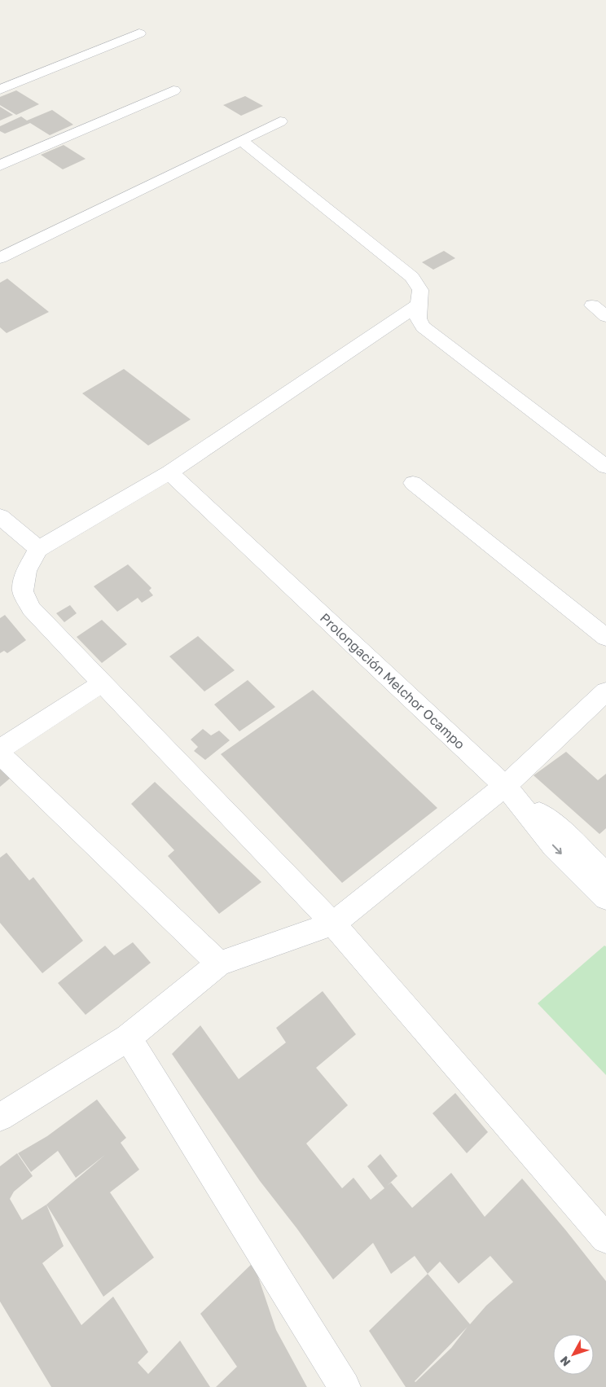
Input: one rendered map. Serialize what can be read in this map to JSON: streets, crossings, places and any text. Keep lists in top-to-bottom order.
{
  "streets": {
    "street": ["Prolongación Melchor Ocampo"]
  },
  "north": "bottom left"
}
